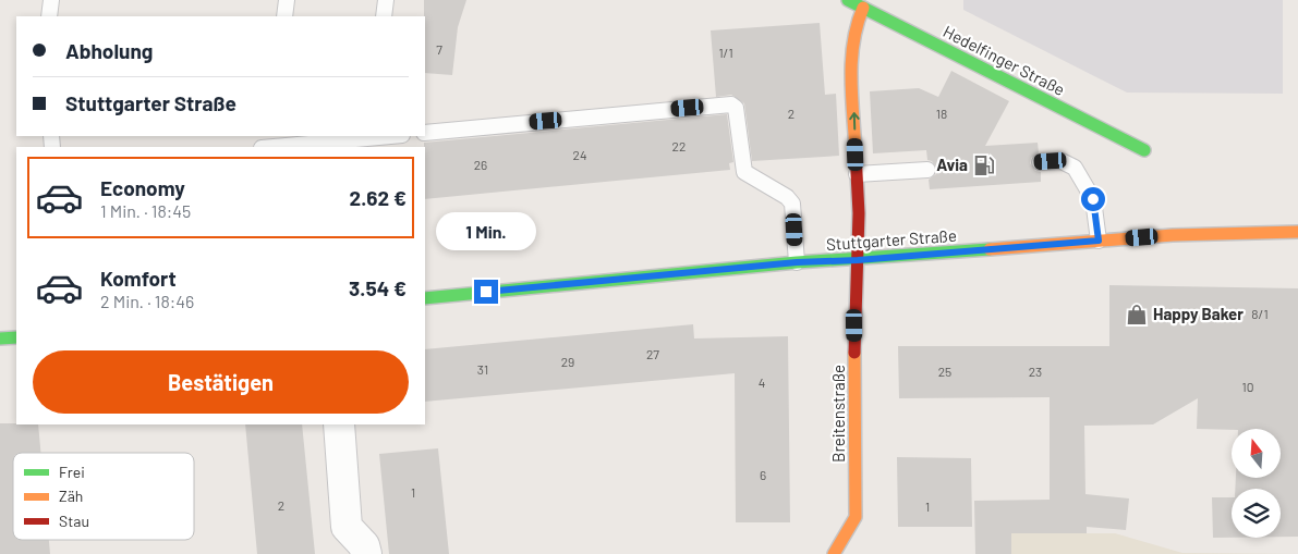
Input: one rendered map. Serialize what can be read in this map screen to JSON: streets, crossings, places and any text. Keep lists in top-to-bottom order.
{
  "streets": {
    "street": ["Hedelfinger Straße", "Stuttgarter Straße", "Breitenstraße"]
  },
  "crossings": [
    ["Hedelfinger Straße", "Breitenstraße"],
    ["Stuttgarter Straße", "Breitenstraße"]
  ],
  "places": {
    "fuel station": ["Avia"],
    "shop": ["Happy Baker"]
  },
  "house_numbers": [
    "7",
    "1/1",
    "2",
    "18",
    "22",
    "24",
    "26",
    "8/1",
    "27",
    "29",
    "31",
    "25",
    "23",
    "4",
    "10",
    "6",
    "1",
    "2",
    "1"
  ],
  "legend": ["Frei", "Zäh", "Stau"],
  "north": "top",
  "page": {
    "banner": ["Abholung", "Stuttgarter Straße"],
    "list": [
      {
        "name": "Economy",
        "note": "1 Min. · 18:45",
        "value": "2.62 €"
      },
      {
        "name": "Komfort",
        "note": "2 Min. · 18:46",
        "value": "3.54 €"
      }
    ],
    "bubble": "1 Min.",
    "buttons": "Bestätigen"
  }
}
